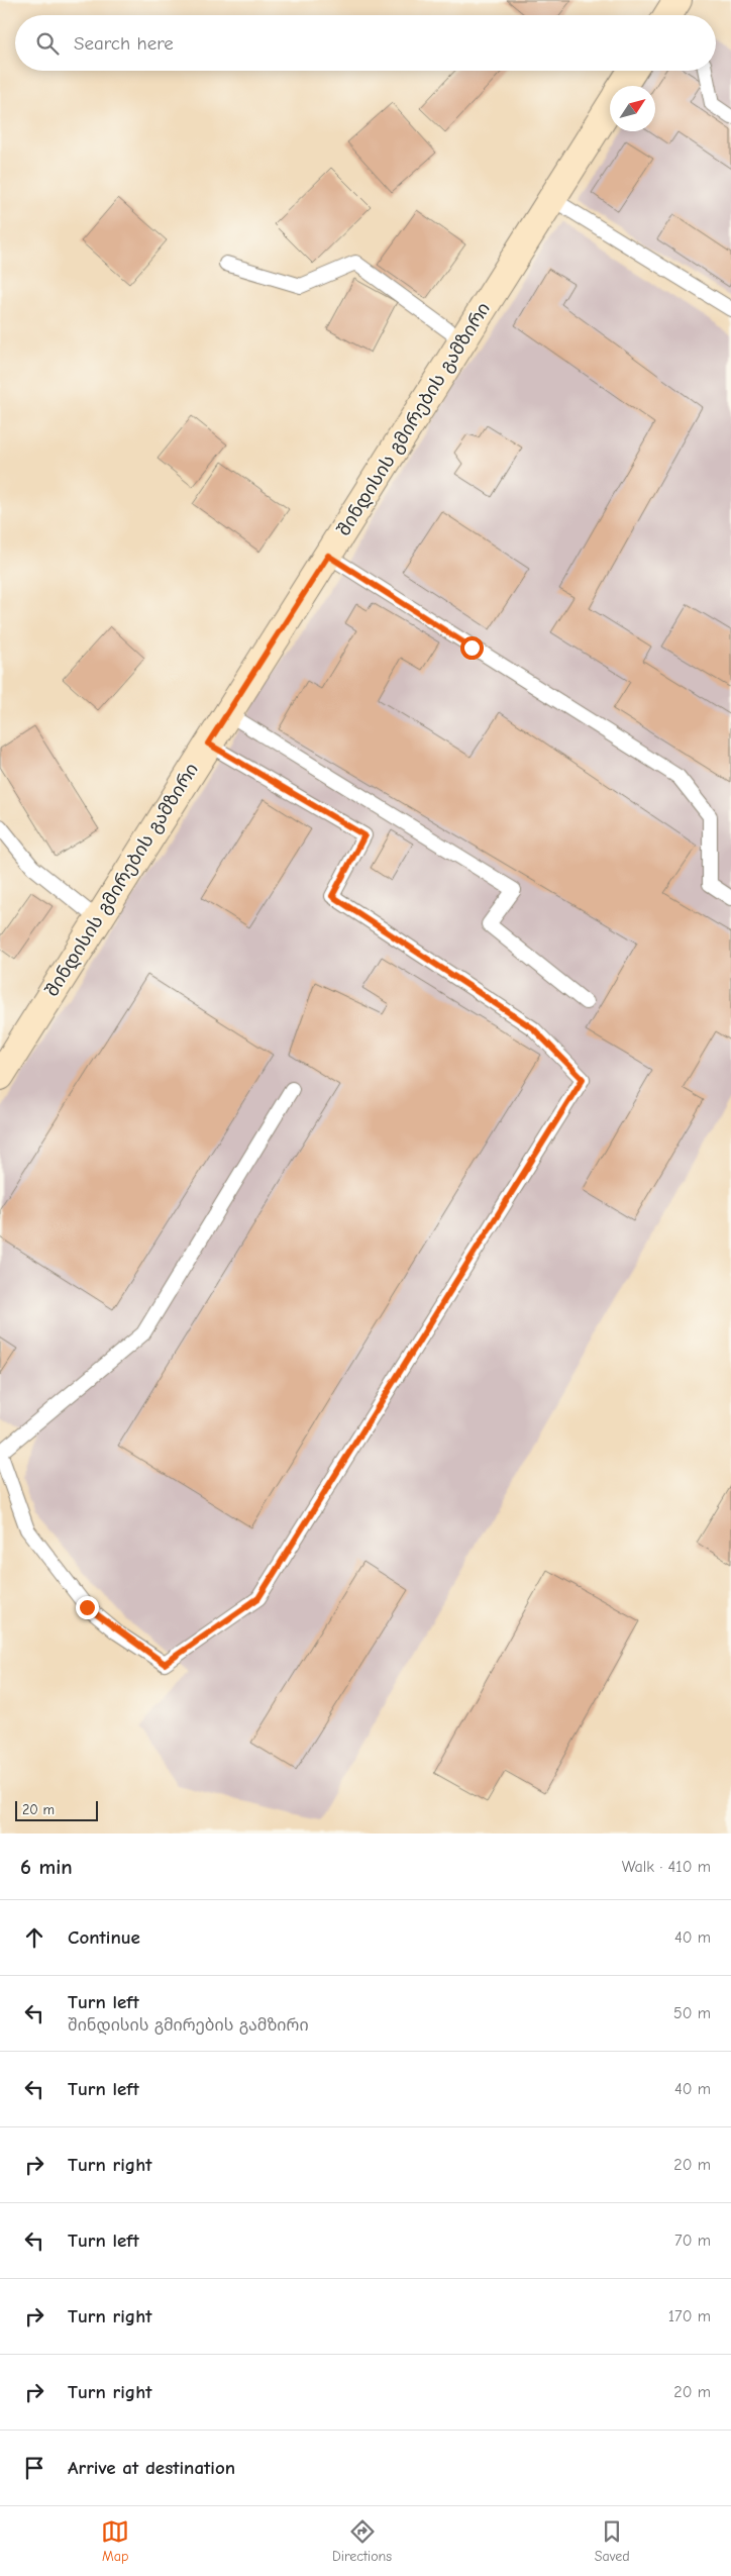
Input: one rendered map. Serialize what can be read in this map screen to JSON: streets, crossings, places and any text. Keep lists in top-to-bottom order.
{
  "streets": {
    "main road": ["შინდისის გმირების გამზირი"]
  },
  "scale_bar": "20 m",
  "north": "top right",
  "page": {
    "search": "Search here",
    "scale": "20 m",
    "heading": ["6 min", "Walk · 410 m"],
    "list": [
      ["Continue", "40 m"],
      ["Turn left", "შინდისის გმირების გამზირი", "50 m"],
      ["Turn left", "40 m"],
      ["Turn right", "20 m"],
      ["Turn left", "70 m"],
      ["Turn right", "170 m"],
      ["Turn right", "20 m"],
      "Arrive at destination"
    ],
    "nav": ["Map", "Directions", "Saved"]
  }
}
